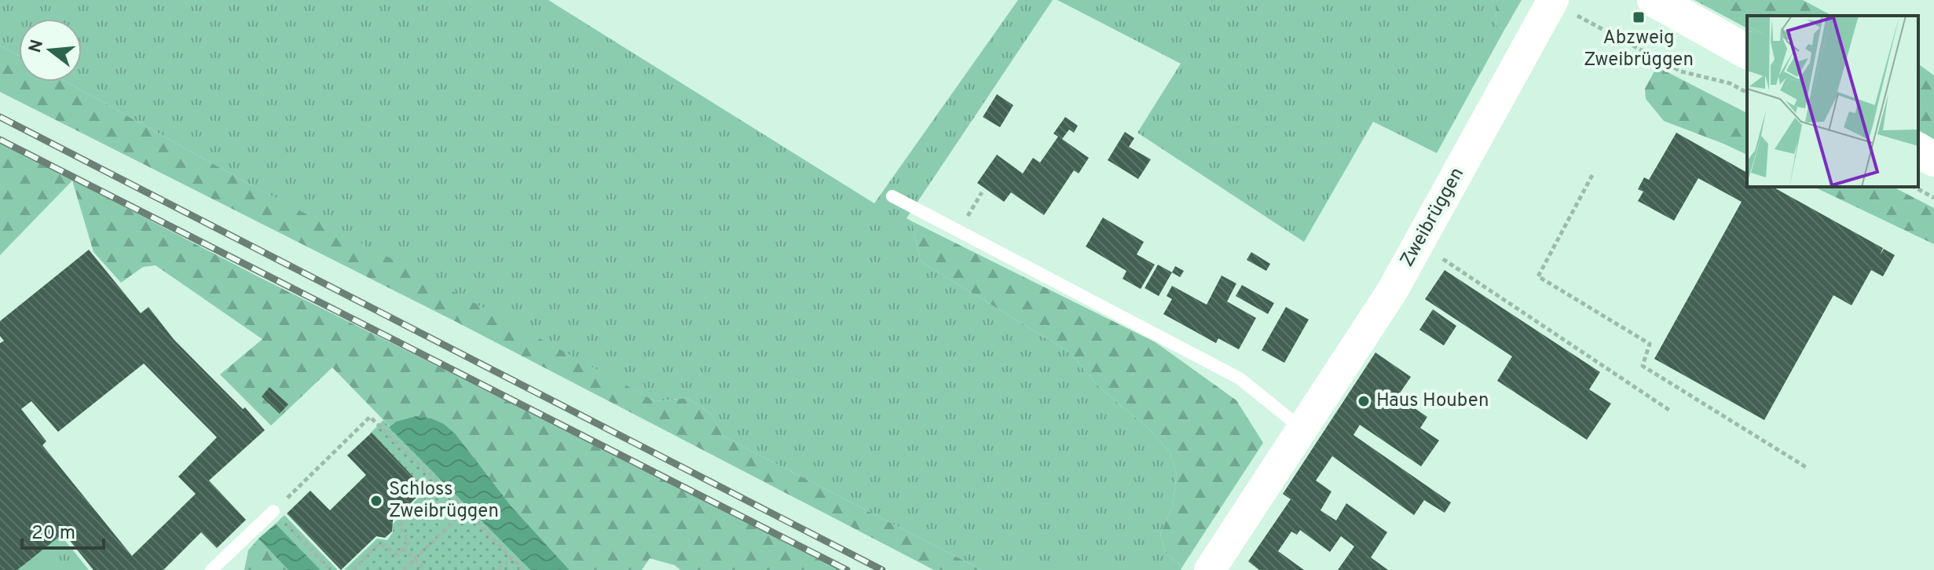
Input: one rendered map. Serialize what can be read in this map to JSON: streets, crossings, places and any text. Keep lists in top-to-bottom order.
{
  "streets": {
    "street": ["Zweibrüggen"]
  },
  "places": {
    "transit": ["Abzweig Zweibrüggen"],
    "other": ["Haus Houben", "Schloss Zweibrüggen"]
  },
  "scale_bar": "20 m",
  "north": "left"
}
